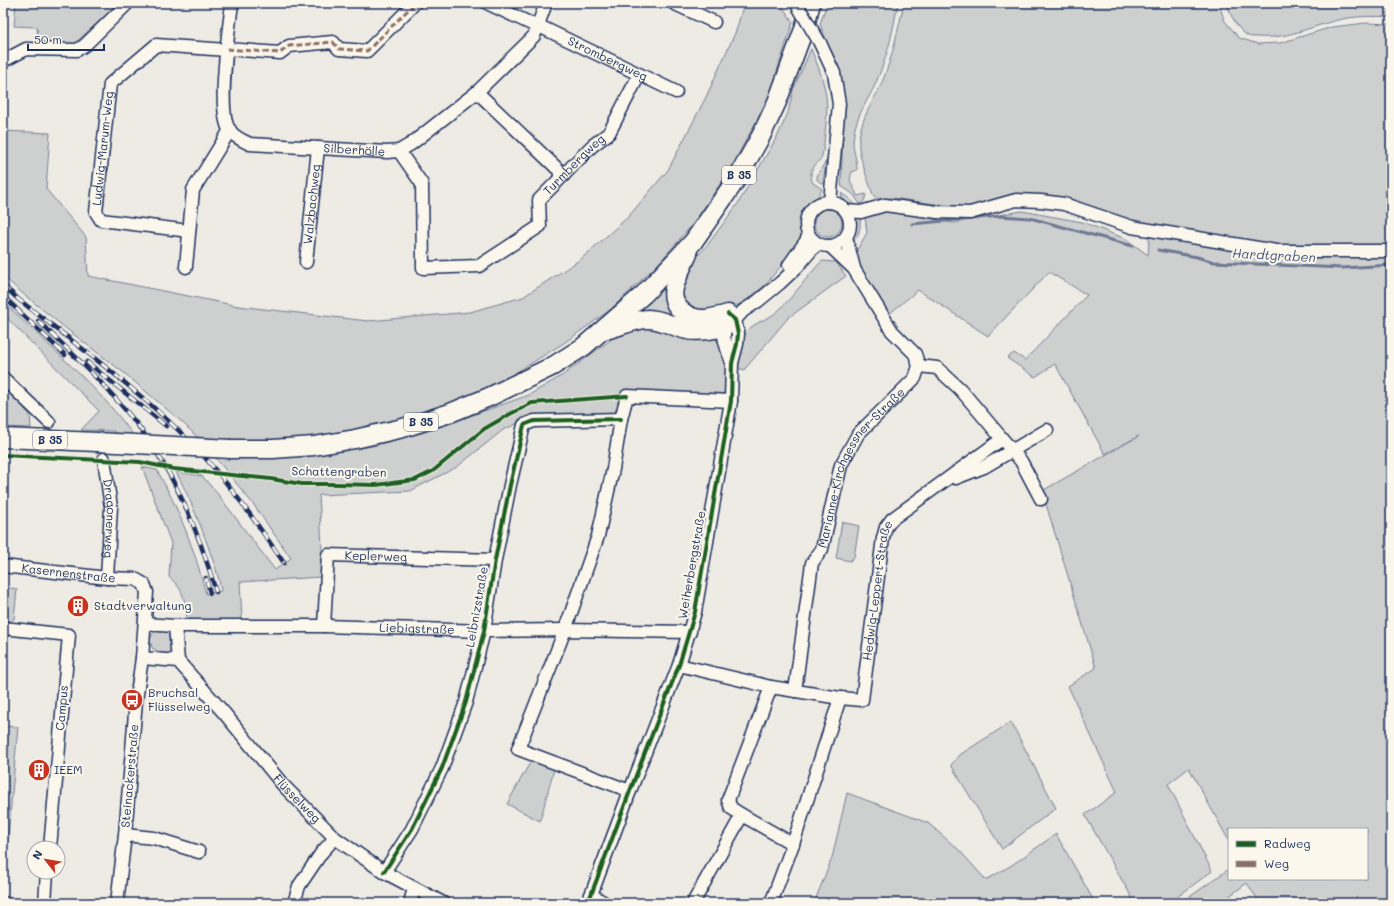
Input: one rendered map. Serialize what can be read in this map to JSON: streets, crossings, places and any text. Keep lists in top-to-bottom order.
{
  "streets": {
    "main road": ["B 35"],
    "street": [
      "Strombergweg",
      "Ludwig-Marum-Weg",
      "Silberhölle",
      "Turmbergweg",
      "Walzbachweg",
      "Marianne-Kirchgessner-Straße",
      "Dragonerweg",
      "Keplerweg",
      "Weiherbergstraße",
      "Kasernenstraße",
      "Hedwig-Leppert-Straße",
      "Leibnizstraße",
      "Liebigstraße",
      "Campus",
      "Steinackerstraße",
      "Flüsselweg"
    ],
    "cycle path": ["Schattengraben"]
  },
  "crossings": [
    ["Strombergweg", "Silberhölle"],
    ["Strombergweg", "Turmbergweg"],
    ["Silberhölle", "Turmbergweg"],
    ["Silberhölle", "Walzbachweg"],
    ["B 35", "Weiherbergstraße"],
    ["Marianne-Kirchgessner-Straße", "Hedwig-Leppert-Straße"],
    ["Dragonerweg", "Kasernenstraße"],
    ["Keplerweg", "Leibnizstraße"],
    ["Keplerweg", "Liebigstraße"],
    ["Weiherbergstraße", "Hedwig-Leppert-Straße"],
    ["Weiherbergstraße", "Liebigstraße"],
    ["Kasernenstraße", "Steinackerstraße"],
    ["Leibnizstraße", "Liebigstraße"],
    ["Leibnizstraße", "Flüsselweg"],
    ["Liebigstraße", "Steinackerstraße"]
  ],
  "water": ["Hardtgraben"],
  "places": {
    "building": ["Stadtverwaltung", "IEEM"],
    "bus stop": ["Bruchsal Flüsselweg"]
  },
  "legend": ["Radweg", "Weg"],
  "scale_bar": "50 m",
  "north": "top left"
}
